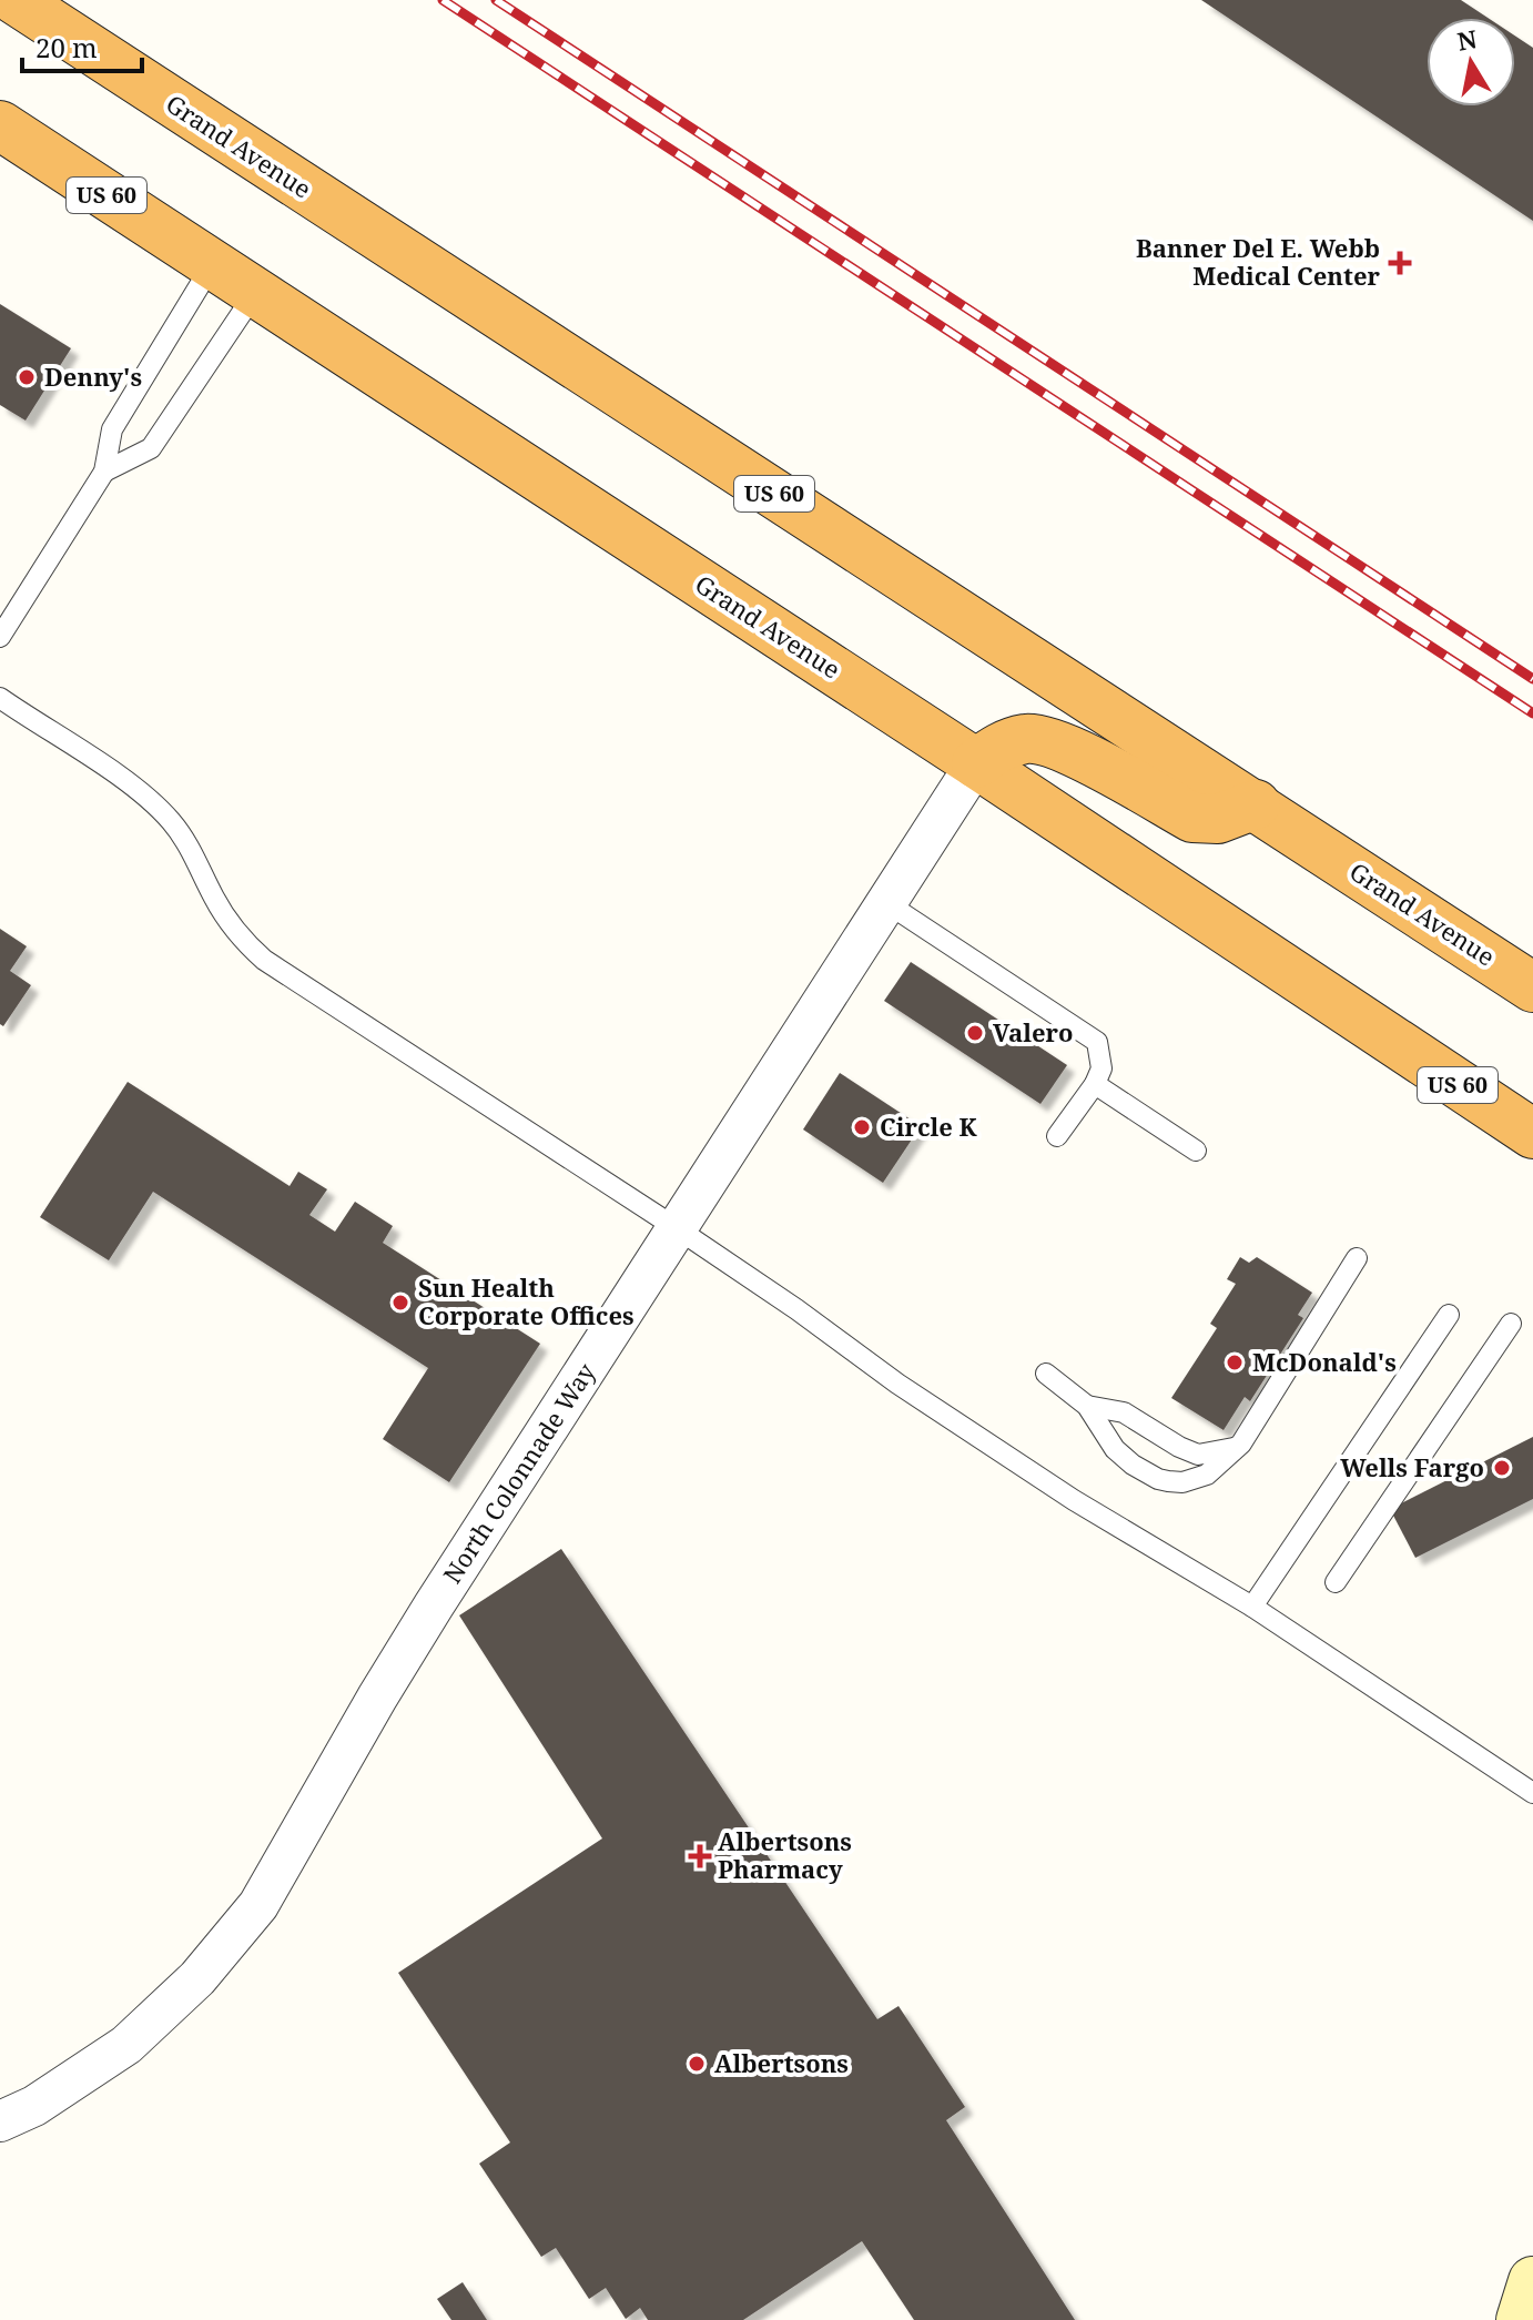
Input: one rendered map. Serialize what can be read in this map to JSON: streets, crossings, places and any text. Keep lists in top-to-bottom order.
{
  "streets": {
    "highway": ["Grand Avenue", "US 60"],
    "street": ["North Colonnade Way"]
  },
  "crossings": [
    ["Grand Avenue", "North Colonnade Way"]
  ],
  "places": {
    "health": ["Banner Del E. Webb Medical Center", "Albertsons Pharmacy"],
    "other": [
      "Denny's",
      "Valero",
      "Circle K",
      "Sun Health Corporate Offices",
      "McDonald's",
      "Wells Fargo",
      "Albertsons"
    ]
  },
  "scale_bar": "20 m",
  "north": "top"
}
